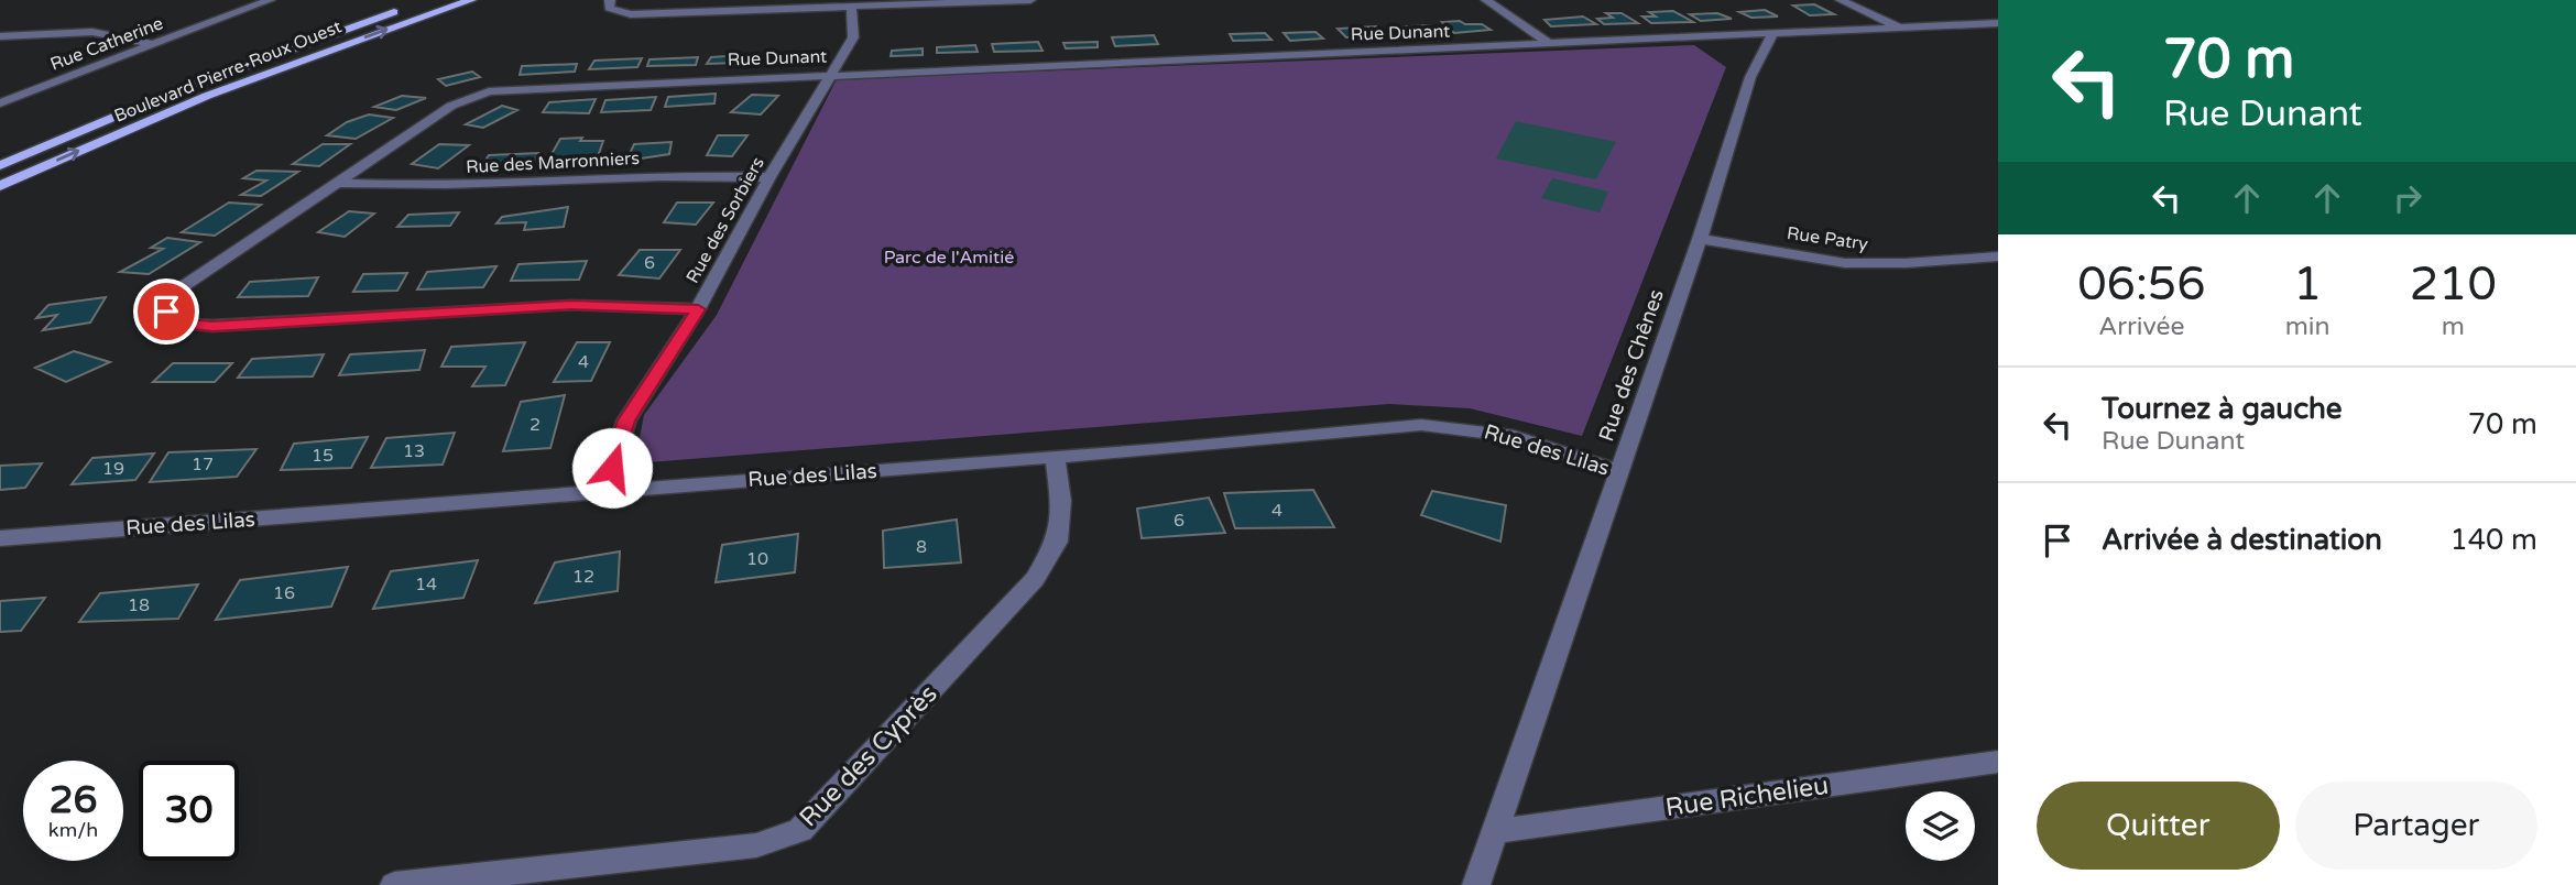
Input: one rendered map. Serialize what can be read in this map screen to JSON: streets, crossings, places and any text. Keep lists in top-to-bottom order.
{
  "streets": {
    "main road": ["Boulevard Pierre-Roux Ouest"],
    "street": [
      "Rue Dunant",
      "Rue Catherine",
      "Rue des Marronniers",
      "Rue des Sorbiers",
      "Rue Patry",
      "Rue des Chênes",
      "Rue des Lilas",
      "Rue des Cyprès",
      "Rue Richelieu"
    ]
  },
  "crossings": [
    ["Rue Dunant", "Rue des Marronniers"],
    ["Rue Dunant", "Rue des Sorbiers"],
    ["Rue Dunant", "Rue des Chênes"],
    ["Rue des Marronniers", "Rue des Sorbiers"],
    ["Rue des Sorbiers", "Rue des Lilas"],
    ["Rue Patry", "Rue des Chênes"],
    ["Rue des Chênes", "Rue des Lilas"],
    ["Rue des Chênes", "Rue Richelieu"],
    ["Rue des Lilas", "Rue des Cyprès"]
  ],
  "parks": ["Parc de l'Amitié"],
  "house_numbers": [
    "6",
    "4",
    "2",
    "13",
    "15",
    "17",
    "19",
    "4",
    "6",
    "8",
    "10",
    "12",
    "14",
    "16",
    "18"
  ],
  "page": {
    "turn": ["70 m", "Rue Dunant"],
    "eta": [
      "06:56",
      "Arrivée",
      "1",
      "min",
      "210",
      "m"
    ],
    "list": [
      {
        "name": "Tournez à gauche",
        "note": "Rue Dunant",
        "value": "70 m"
      },
      {
        "name": "Arrivée à destination",
        "value": "140 m"
      }
    ],
    "speed": "26 km/h",
    "limit": "30",
    "buttons": ["Quitter", "Partager"]
  }
}
